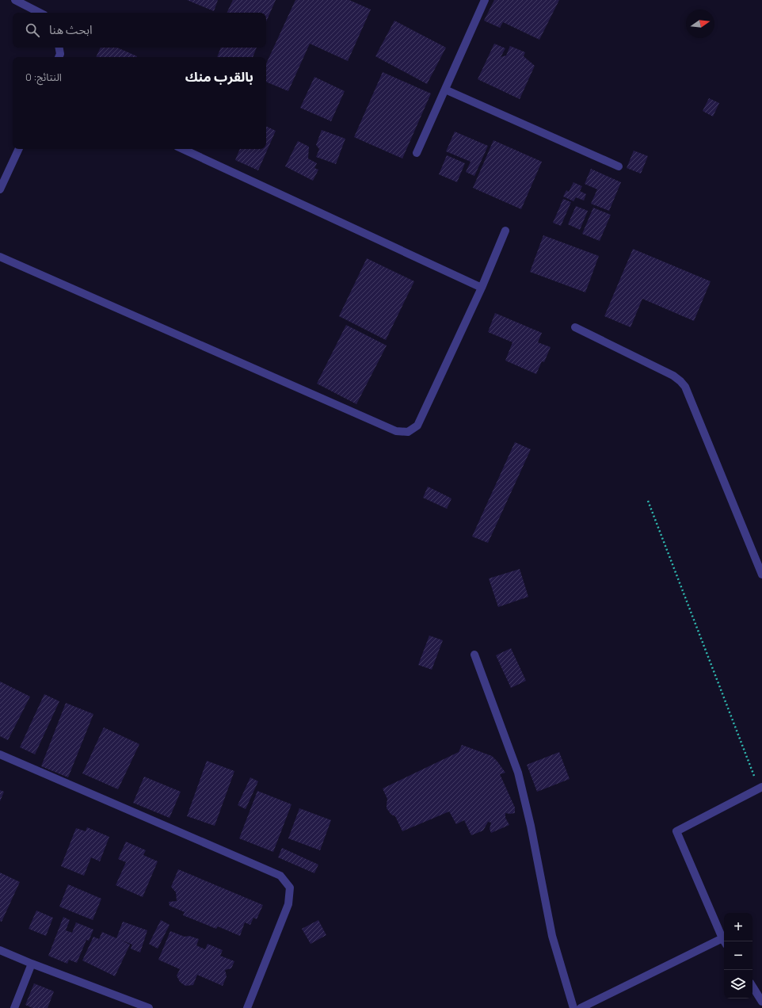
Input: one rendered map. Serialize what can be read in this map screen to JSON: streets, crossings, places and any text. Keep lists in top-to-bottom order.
{
  "north": "right",
  "page": {
    "search": "ابحث هنا",
    "heading": ["بالقرب منك", "النتائج: 0"],
    "map_buttons": ["+", "−"]
  }
}
